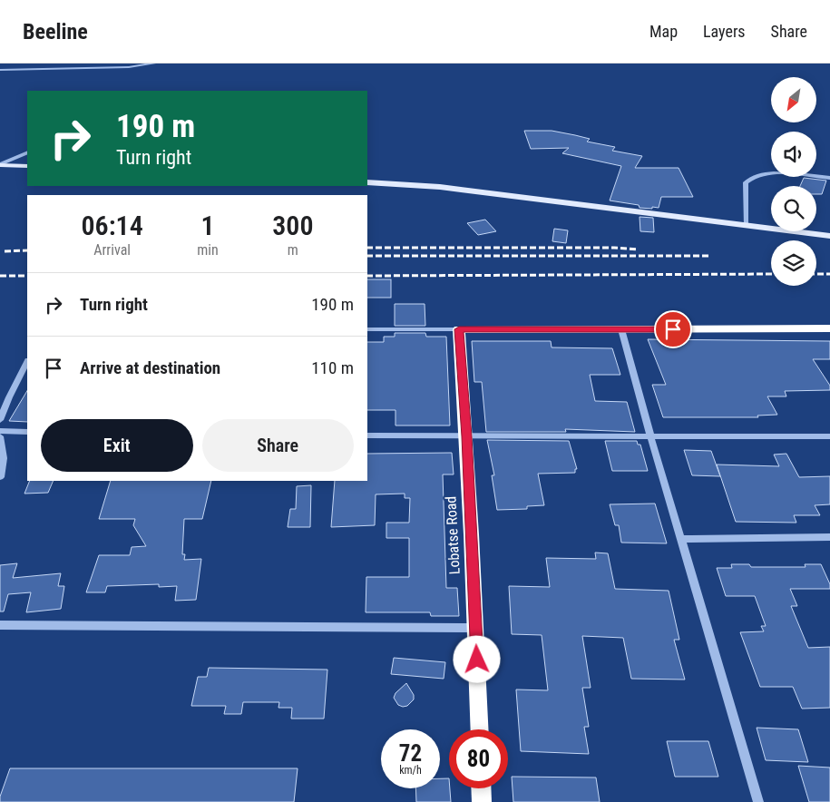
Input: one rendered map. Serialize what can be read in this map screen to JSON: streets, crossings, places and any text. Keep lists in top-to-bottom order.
{
  "streets": {
    "highway": ["Lobatse Road"]
  },
  "north": "bottom left",
  "page": {
    "header": "Beeline",
    "nav": ["Map", "Layers", "Share"],
    "turn": ["190 m", "Turn right"],
    "eta": [
      "06:14",
      "Arrival",
      "1",
      "min",
      "300",
      "m"
    ],
    "list": [
      {
        "name": "Turn right",
        "value": "190 m"
      },
      {
        "name": "Arrive at destination",
        "value": "110 m"
      }
    ],
    "buttons": ["Exit", "Share"],
    "speed": "72 km/h",
    "limit": "80"
  }
}
